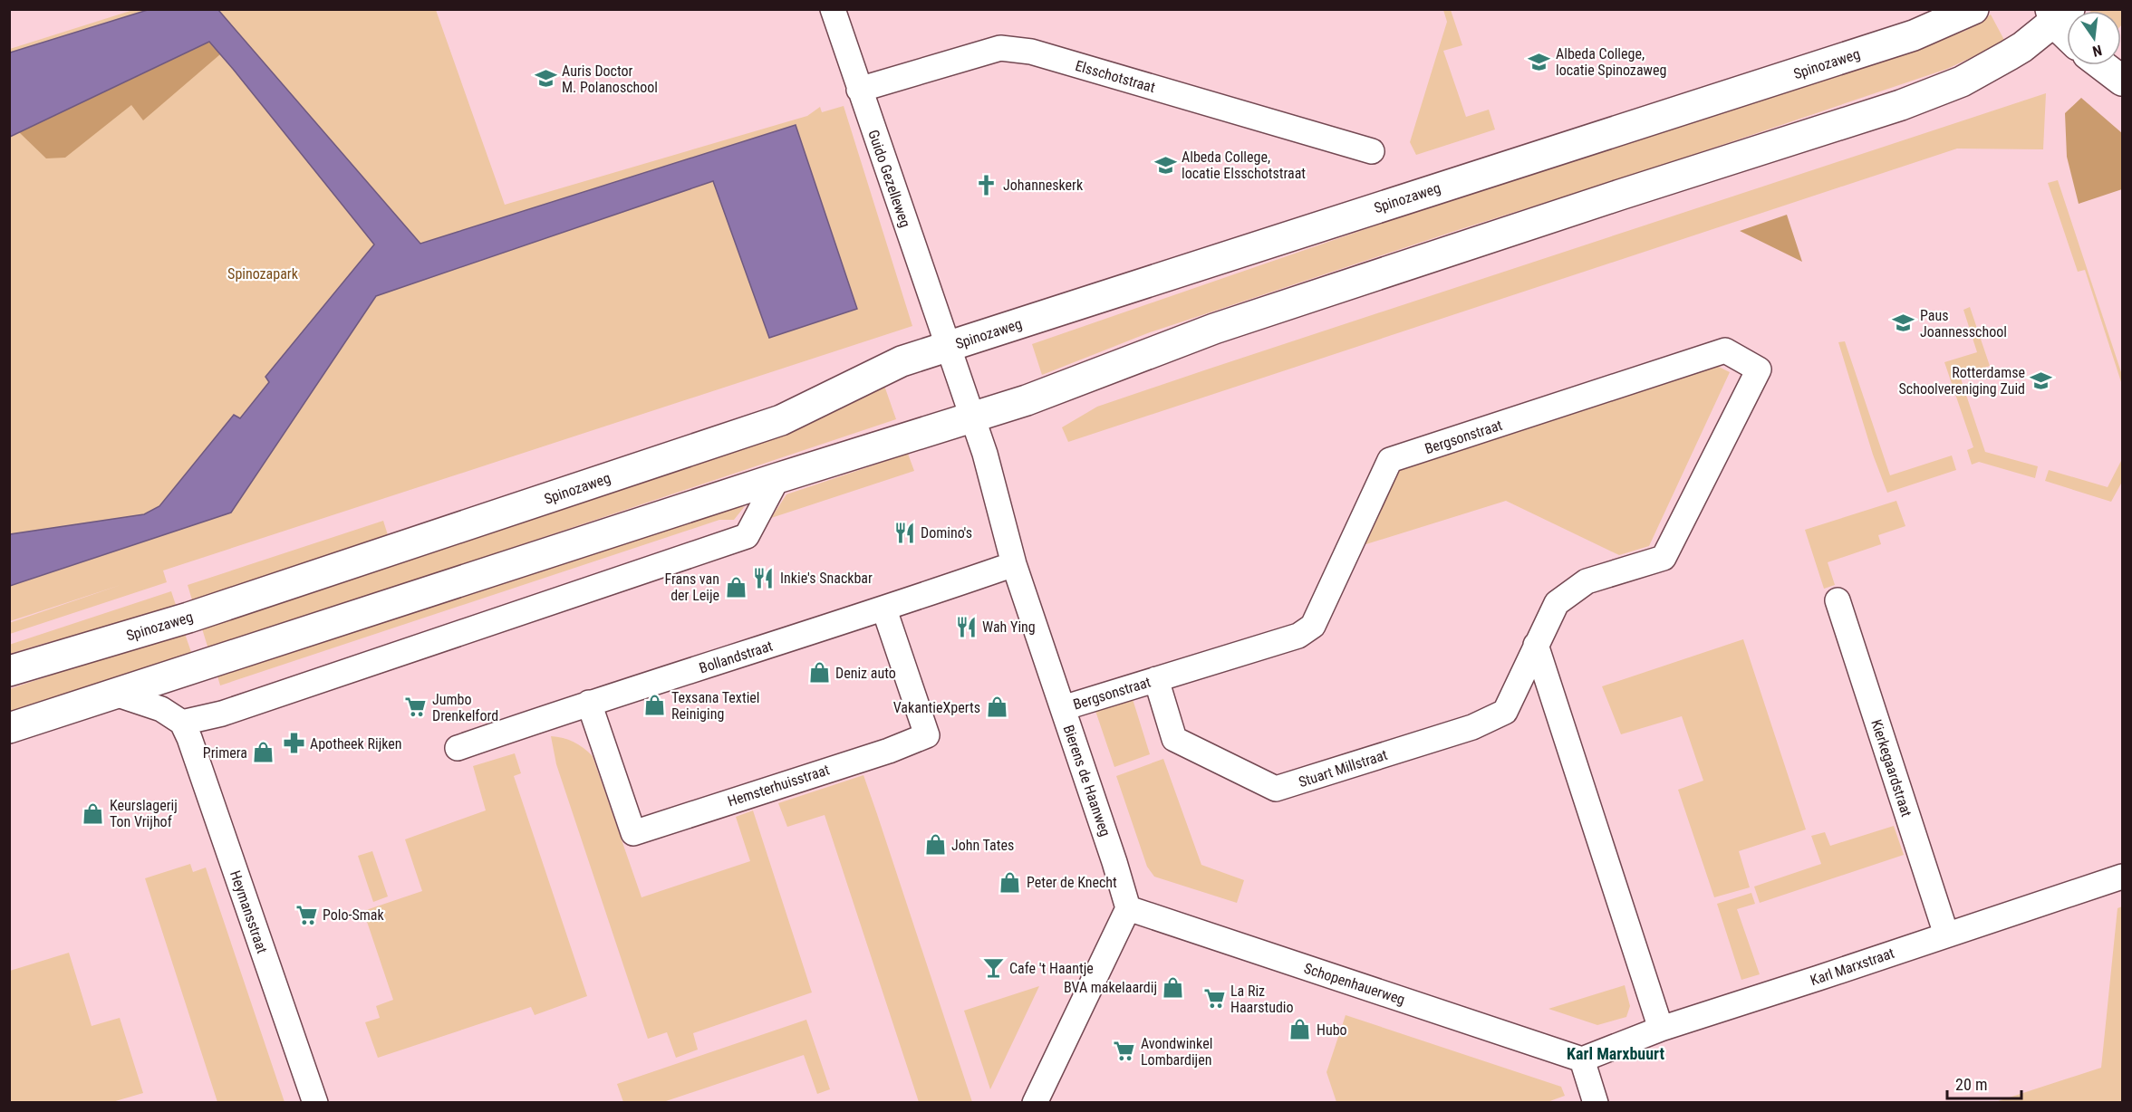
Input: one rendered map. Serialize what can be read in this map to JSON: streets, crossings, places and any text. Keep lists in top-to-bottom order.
{
  "streets": {
    "main road": ["Spinozaweg"],
    "street": [
      "Elsschotstraat",
      "Guido Gezelleweg",
      "Bergsonstraat",
      "Bollandstraat",
      "Stuart Millstraat",
      "Kierkegaardstraat",
      "Bierens de Haanweg",
      "Hemsterhuisstraat",
      "Heymansstraat",
      "Karl Marxstraat",
      "Schopenhauerweg"
    ]
  },
  "crossings": [
    ["Spinozaweg", "Guido Gezelleweg"],
    ["Elsschotstraat", "Guido Gezelleweg"],
    ["Guido Gezelleweg", "Bierens de Haanweg"],
    ["Bergsonstraat", "Stuart Millstraat"],
    ["Bergsonstraat", "Bierens de Haanweg"],
    ["Bollandstraat", "Bierens de Haanweg"],
    ["Bollandstraat", "Hemsterhuisstraat"],
    ["Kierkegaardstraat", "Karl Marxstraat"],
    ["Bierens de Haanweg", "Schopenhauerweg"],
    ["Karl Marxstraat", "Schopenhauerweg"]
  ],
  "districts": ["Karl Marxbuurt"],
  "parks": ["Spinozapark"],
  "places": {
    "school or university": [
      "Albeda College, locatie Spinozaweg",
      "Auris Doctor M. Polanoschool",
      "Albeda College, locatie Elsschotstraat",
      "Paus Joannesschool",
      "Rotterdamse Schoolvereniging Zuid"
    ],
    "church": ["Johanneskerk"],
    "restaurant": ["Domino's", "Inkie's Snackbar", "Wah Ying"],
    "shop": [
      "Frans van der Leije",
      "Deniz auto",
      "Texsana Textiel Reiniging",
      "VakantieXperts",
      "Primera",
      "Keurslagerij Ton Vrijhof",
      "John Tates",
      "Peter de Knecht",
      "BVA makelaardij",
      "Hubo"
    ],
    "supermarket": [
      "Jumbo Drenkelford",
      "Polo-Smak",
      "La Riz Haarstudio",
      "Avondwinkel Lombardijen"
    ],
    "pharmacy": ["Apotheek Rijken"],
    "bar": ["Cafe 't Haantje"]
  },
  "scale_bar": "20 m",
  "north": "bottom"
}
